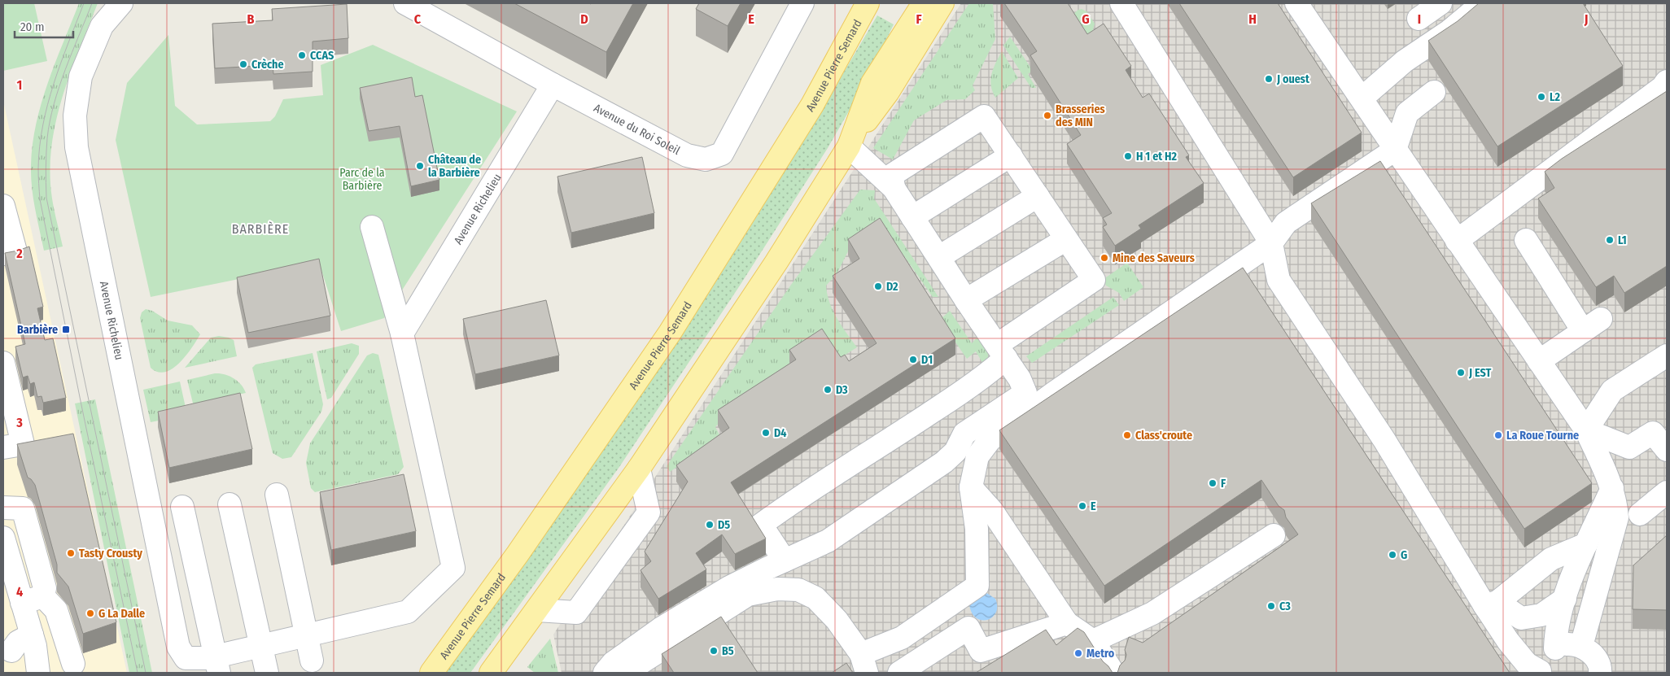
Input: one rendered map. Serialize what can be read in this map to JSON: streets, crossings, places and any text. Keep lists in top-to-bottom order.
{
  "streets": {
    "main road": ["Avenue Pierre Semard"],
    "street": ["Avenue du Roi Soleil", "Avenue Richelieu"]
  },
  "crossings": [
    ["Avenue du Roi Soleil", "Avenue Richelieu"]
  ],
  "districts": ["BARBIÈRE"],
  "parks": ["Parc de la Barbière"],
  "places": {
    "other": [
      "CCAS",
      "Crèche",
      "J ouest",
      "L2",
      "Brasseries des MIN",
      "H 1 et H2",
      "Château de la Barbière",
      "L1",
      "Mine des Saveurs",
      "D2",
      "D1",
      "J EST",
      "D3",
      "D4",
      "Class'croute",
      "La Roue Tourne",
      "F",
      "E",
      "D5",
      "Tasty Crousty",
      "G",
      "C3",
      "G La Dalle",
      "B5",
      "Metro"
    ],
    "transit": ["Barbière"]
  },
  "scale_bar": "20 m",
  "grid": {
    "columns": [
      "B",
      "C",
      "D",
      "E",
      "F",
      "G",
      "H",
      "I",
      "J"
    ],
    "rows": [
      "1",
      "2",
      "3",
      "4"
    ]
  }
}
